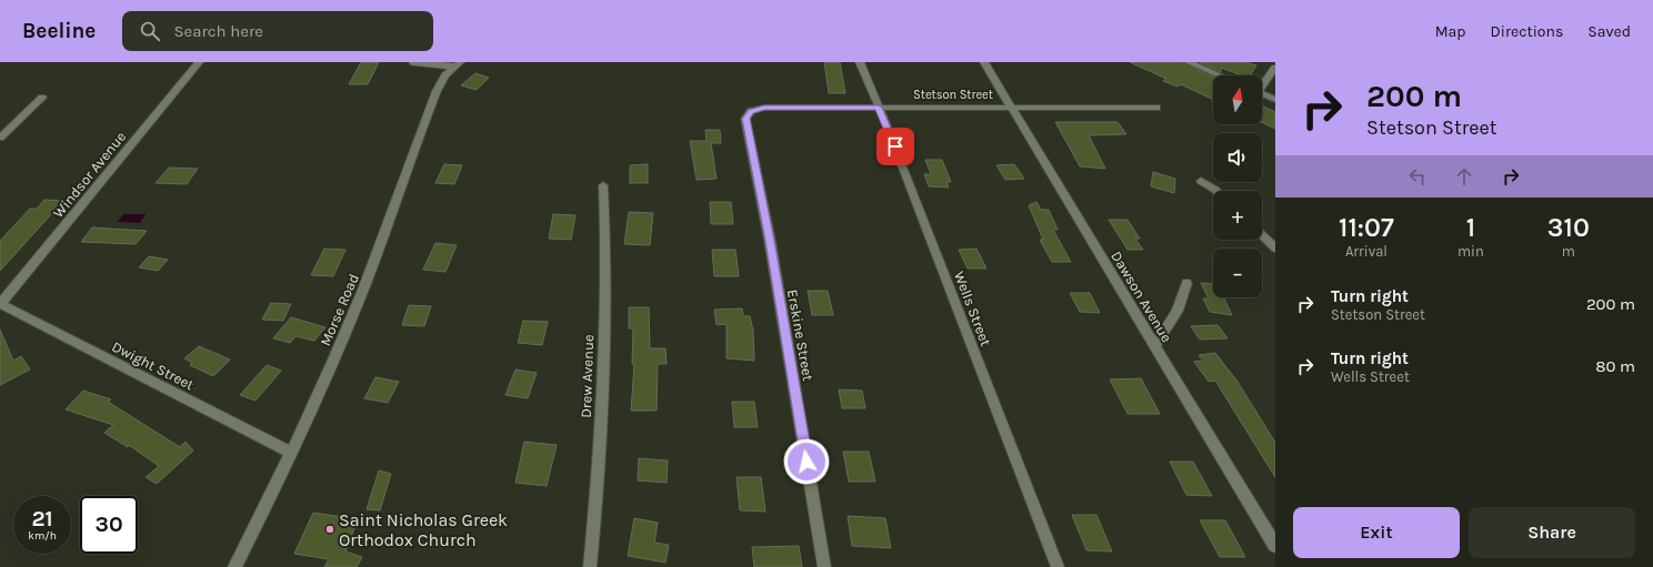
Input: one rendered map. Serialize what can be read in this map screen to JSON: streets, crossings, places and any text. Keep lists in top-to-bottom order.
{
  "streets": {
    "street": [
      "Stetson Street",
      "Windsor Avenue",
      "Dawson Avenue",
      "Wells Street",
      "Morse Road",
      "Erskine Street",
      "Dwight Street",
      "Drew Avenue"
    ]
  },
  "crossings": [
    ["Stetson Street", "Dawson Avenue"],
    ["Stetson Street", "Wells Street"],
    ["Stetson Street", "Erskine Street"],
    ["Windsor Avenue", "Dwight Street"],
    ["Morse Road", "Dwight Street"]
  ],
  "places": ["Saint Nicholas Greek Orthodox Church"],
  "north": "top",
  "page": {
    "header": "Beeline",
    "search": "Search here",
    "nav": ["Map", "Directions", "Saved"],
    "turn": ["200 m", "Stetson Street"],
    "map_buttons": ["+", "−"],
    "eta": [
      "11:07",
      "Arrival",
      "1",
      "min",
      "310",
      "m"
    ],
    "list": [
      {
        "name": "Turn right",
        "note": "Stetson Street",
        "value": "200 m"
      },
      {
        "name": "Turn right",
        "note": "Wells Street",
        "value": "80 m"
      }
    ],
    "speed": "21 km/h",
    "limit": "30",
    "buttons": ["Exit", "Share"]
  }
}
